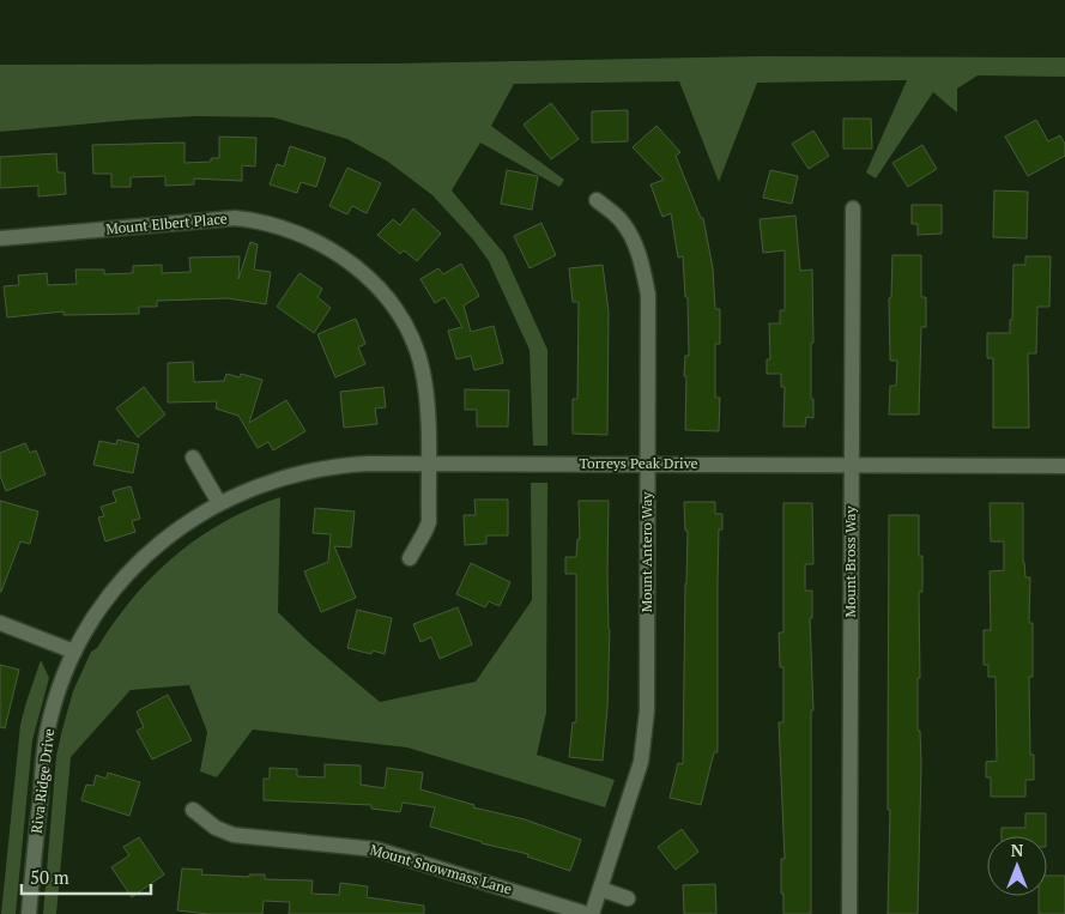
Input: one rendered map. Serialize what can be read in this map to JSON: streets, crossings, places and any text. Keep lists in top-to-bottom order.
{
  "streets": {
    "street": [
      "Mount Elbert Place",
      "Torreys Peak Drive",
      "Mount Antero Way",
      "Mount Bross Way",
      "Riva Ridge Drive",
      "Mount Snowmass Lane"
    ]
  },
  "crossings": [
    ["Mount Elbert Place", "Torreys Peak Drive"],
    ["Torreys Peak Drive", "Mount Antero Way"],
    ["Torreys Peak Drive", "Mount Bross Way"],
    ["Torreys Peak Drive", "Riva Ridge Drive"]
  ],
  "scale_bar": "50 m",
  "north": "top"
}
